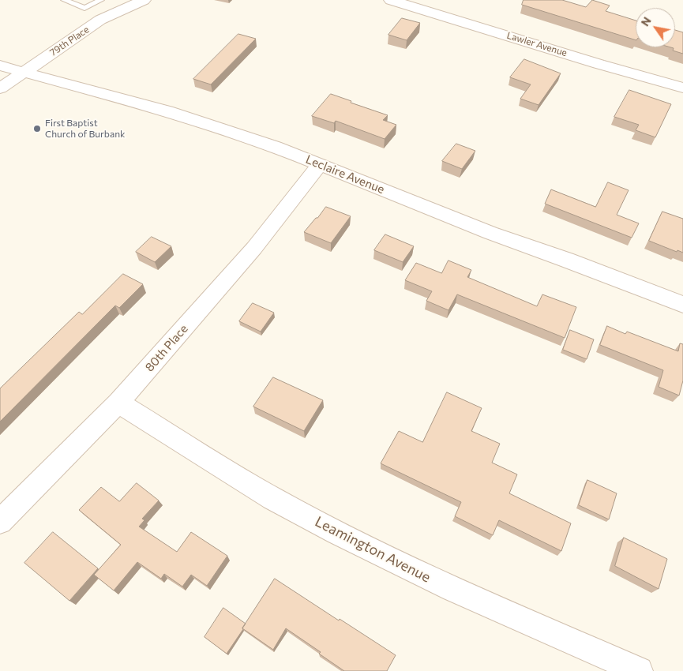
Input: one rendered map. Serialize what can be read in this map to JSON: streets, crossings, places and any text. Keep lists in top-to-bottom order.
{
  "streets": {
    "street": [
      "79th Place",
      "Lawler Avenue",
      "Leclaire Avenue",
      "80th Place",
      "Leamington Avenue"
    ]
  },
  "crossings": [
    ["79th Place", "Leclaire Avenue"],
    ["Leclaire Avenue", "80th Place"],
    ["80th Place", "Leamington Avenue"]
  ],
  "places": ["First Baptist Church of Burbank"],
  "north": "top left"
}
